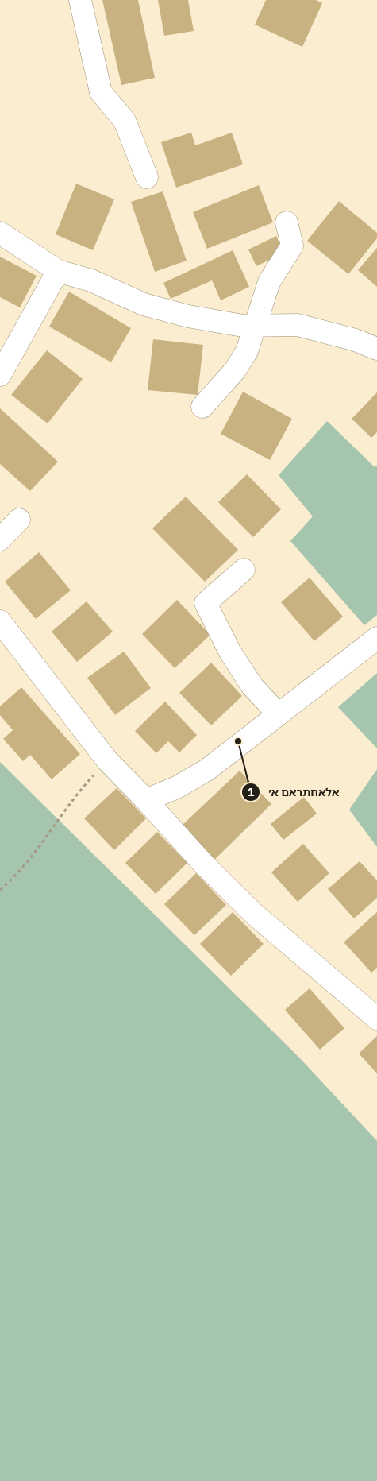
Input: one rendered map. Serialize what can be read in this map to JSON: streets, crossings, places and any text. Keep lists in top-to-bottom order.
{
  "places": ["אלאחתראם א׳"]
}
